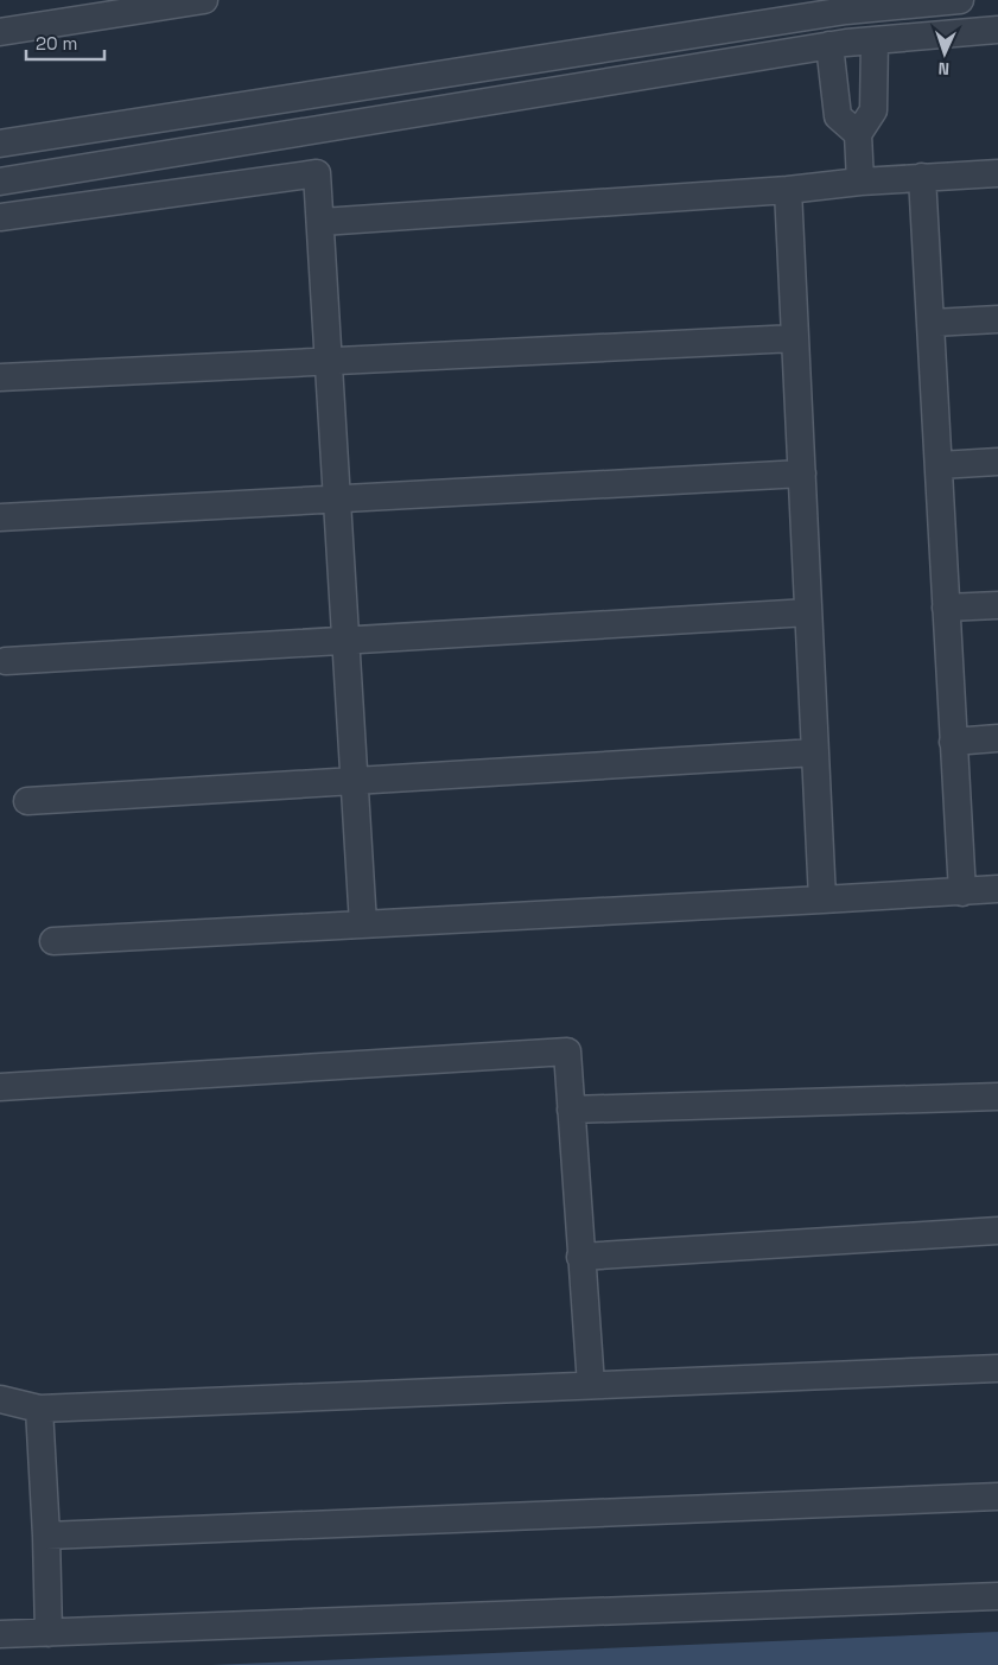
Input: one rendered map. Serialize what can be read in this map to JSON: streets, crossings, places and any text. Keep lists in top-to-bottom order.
{
  "scale_bar": "20 m",
  "north": "bottom"
}
